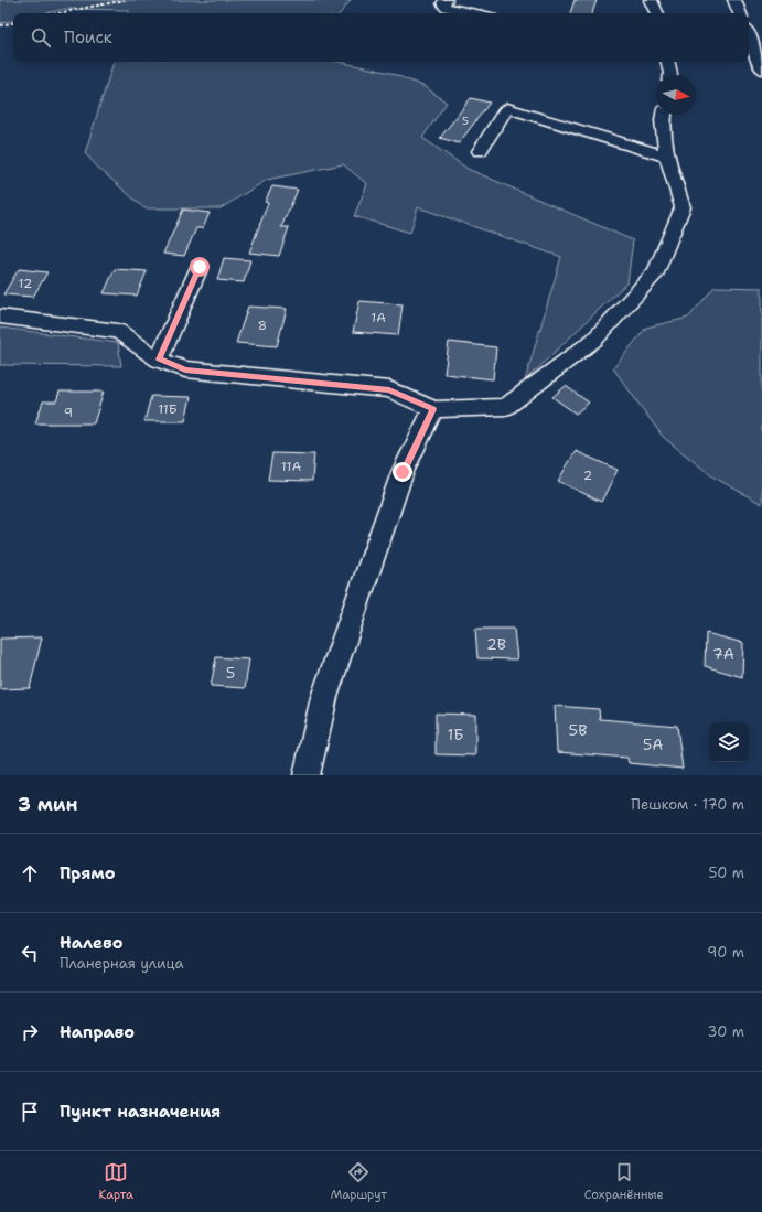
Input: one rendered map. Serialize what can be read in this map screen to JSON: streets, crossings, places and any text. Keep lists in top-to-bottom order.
{
  "house_numbers": [
    "5",
    "12",
    "1А",
    "8",
    "11Б",
    "9",
    "11А",
    "2",
    "2В",
    "7А",
    "5",
    "5В",
    "1Б",
    "5А"
  ],
  "north": "right",
  "page": {
    "search": "Поиск",
    "heading": ["3 мин", "Пешком · 170 m"],
    "list": [
      ["Прямо", "50 m"],
      ["Налево", "Планерная улица", "90 m"],
      ["Направо", "30 m"],
      "Пункт назначения"
    ],
    "nav": ["Карта", "Маршрут", "Сохранённые"]
  }
}
